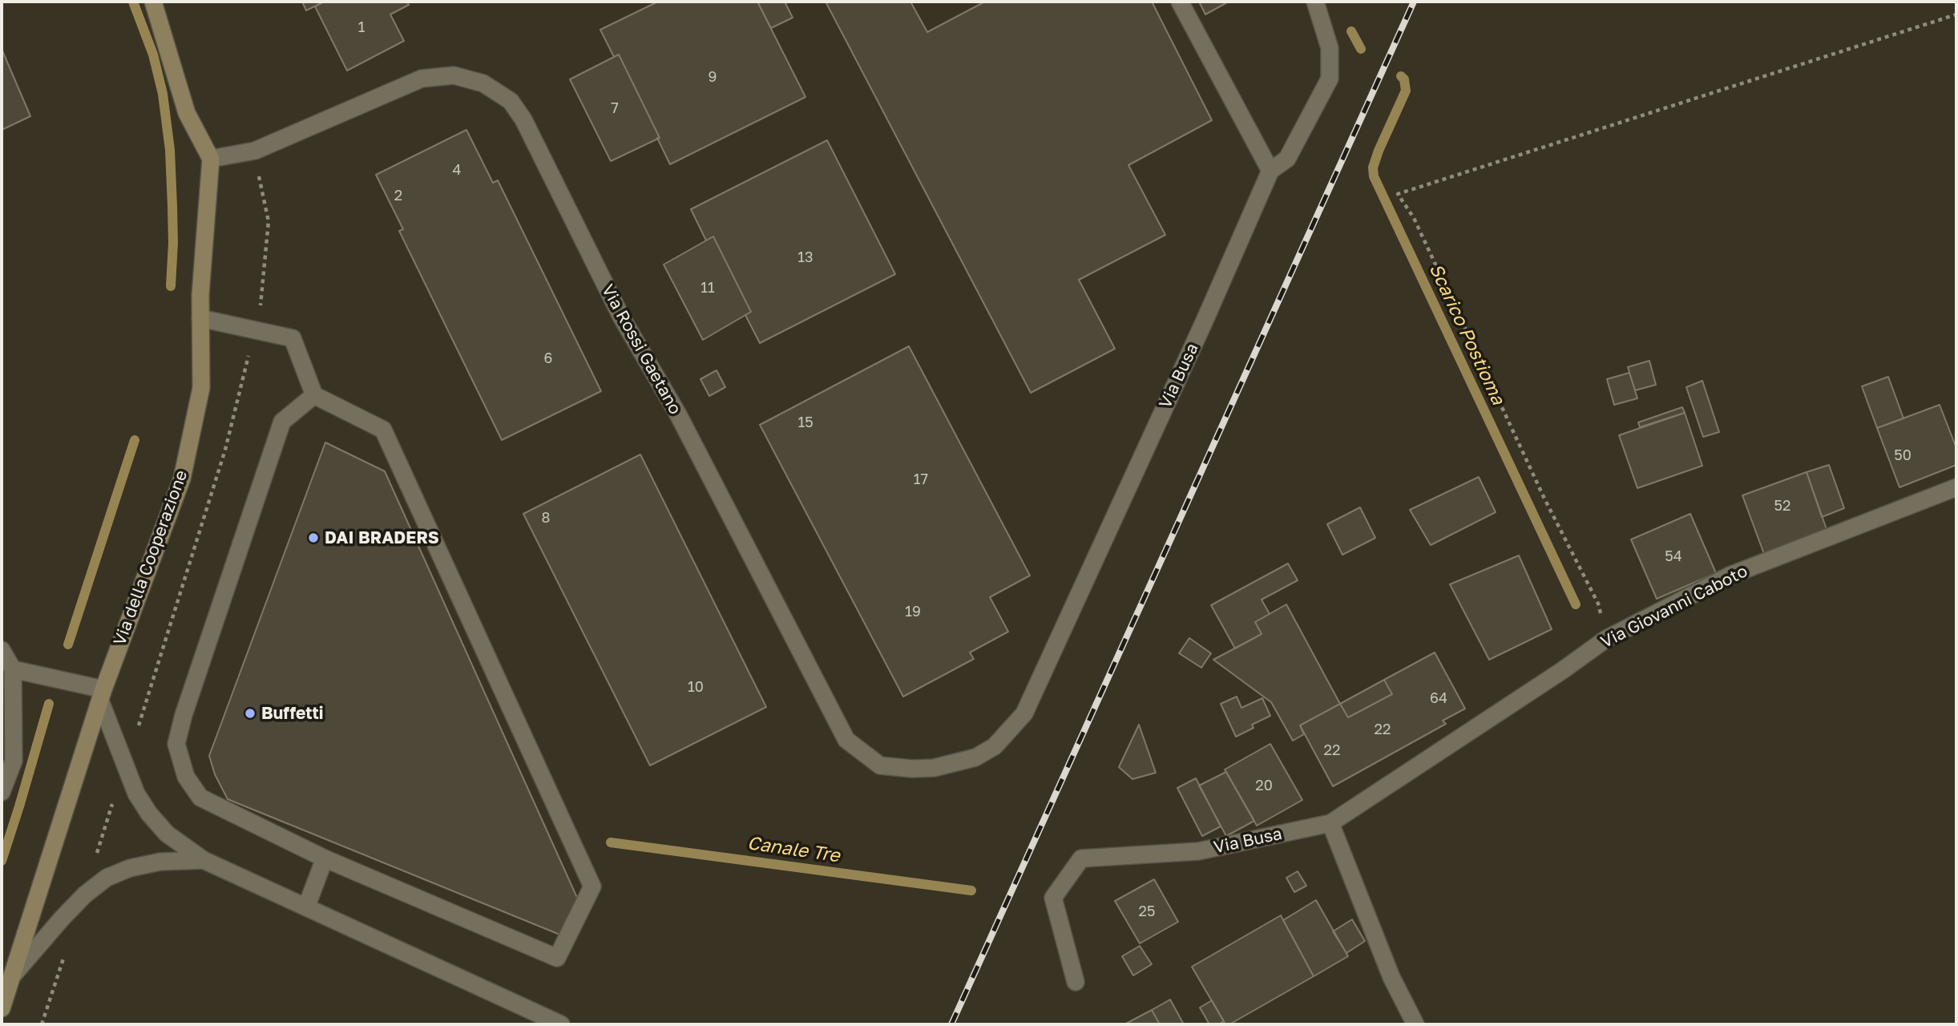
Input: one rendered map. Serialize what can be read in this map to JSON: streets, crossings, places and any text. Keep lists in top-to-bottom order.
{
  "streets": {
    "street": [
      "Via Rossi Gaetano",
      "Via Busa",
      "Via della Cooperazione",
      "Via Giovanni Caboto"
    ]
  },
  "crossings": [
    ["Via Rossi Gaetano", "Via Busa"],
    ["Via Rossi Gaetano", "Via della Cooperazione"],
    ["Via Busa", "Via Giovanni Caboto"]
  ],
  "water": ["Scarico Postioma", "Canale Tre"],
  "places": ["DAI BRADERS", "Buffetti"],
  "house_numbers": [
    "1",
    "9",
    "7",
    "4",
    "2",
    "13",
    "11",
    "6",
    "15",
    "50",
    "17",
    "52",
    "8",
    "54",
    "19",
    "10",
    "64",
    "22",
    "22",
    "20",
    "25"
  ]
}
